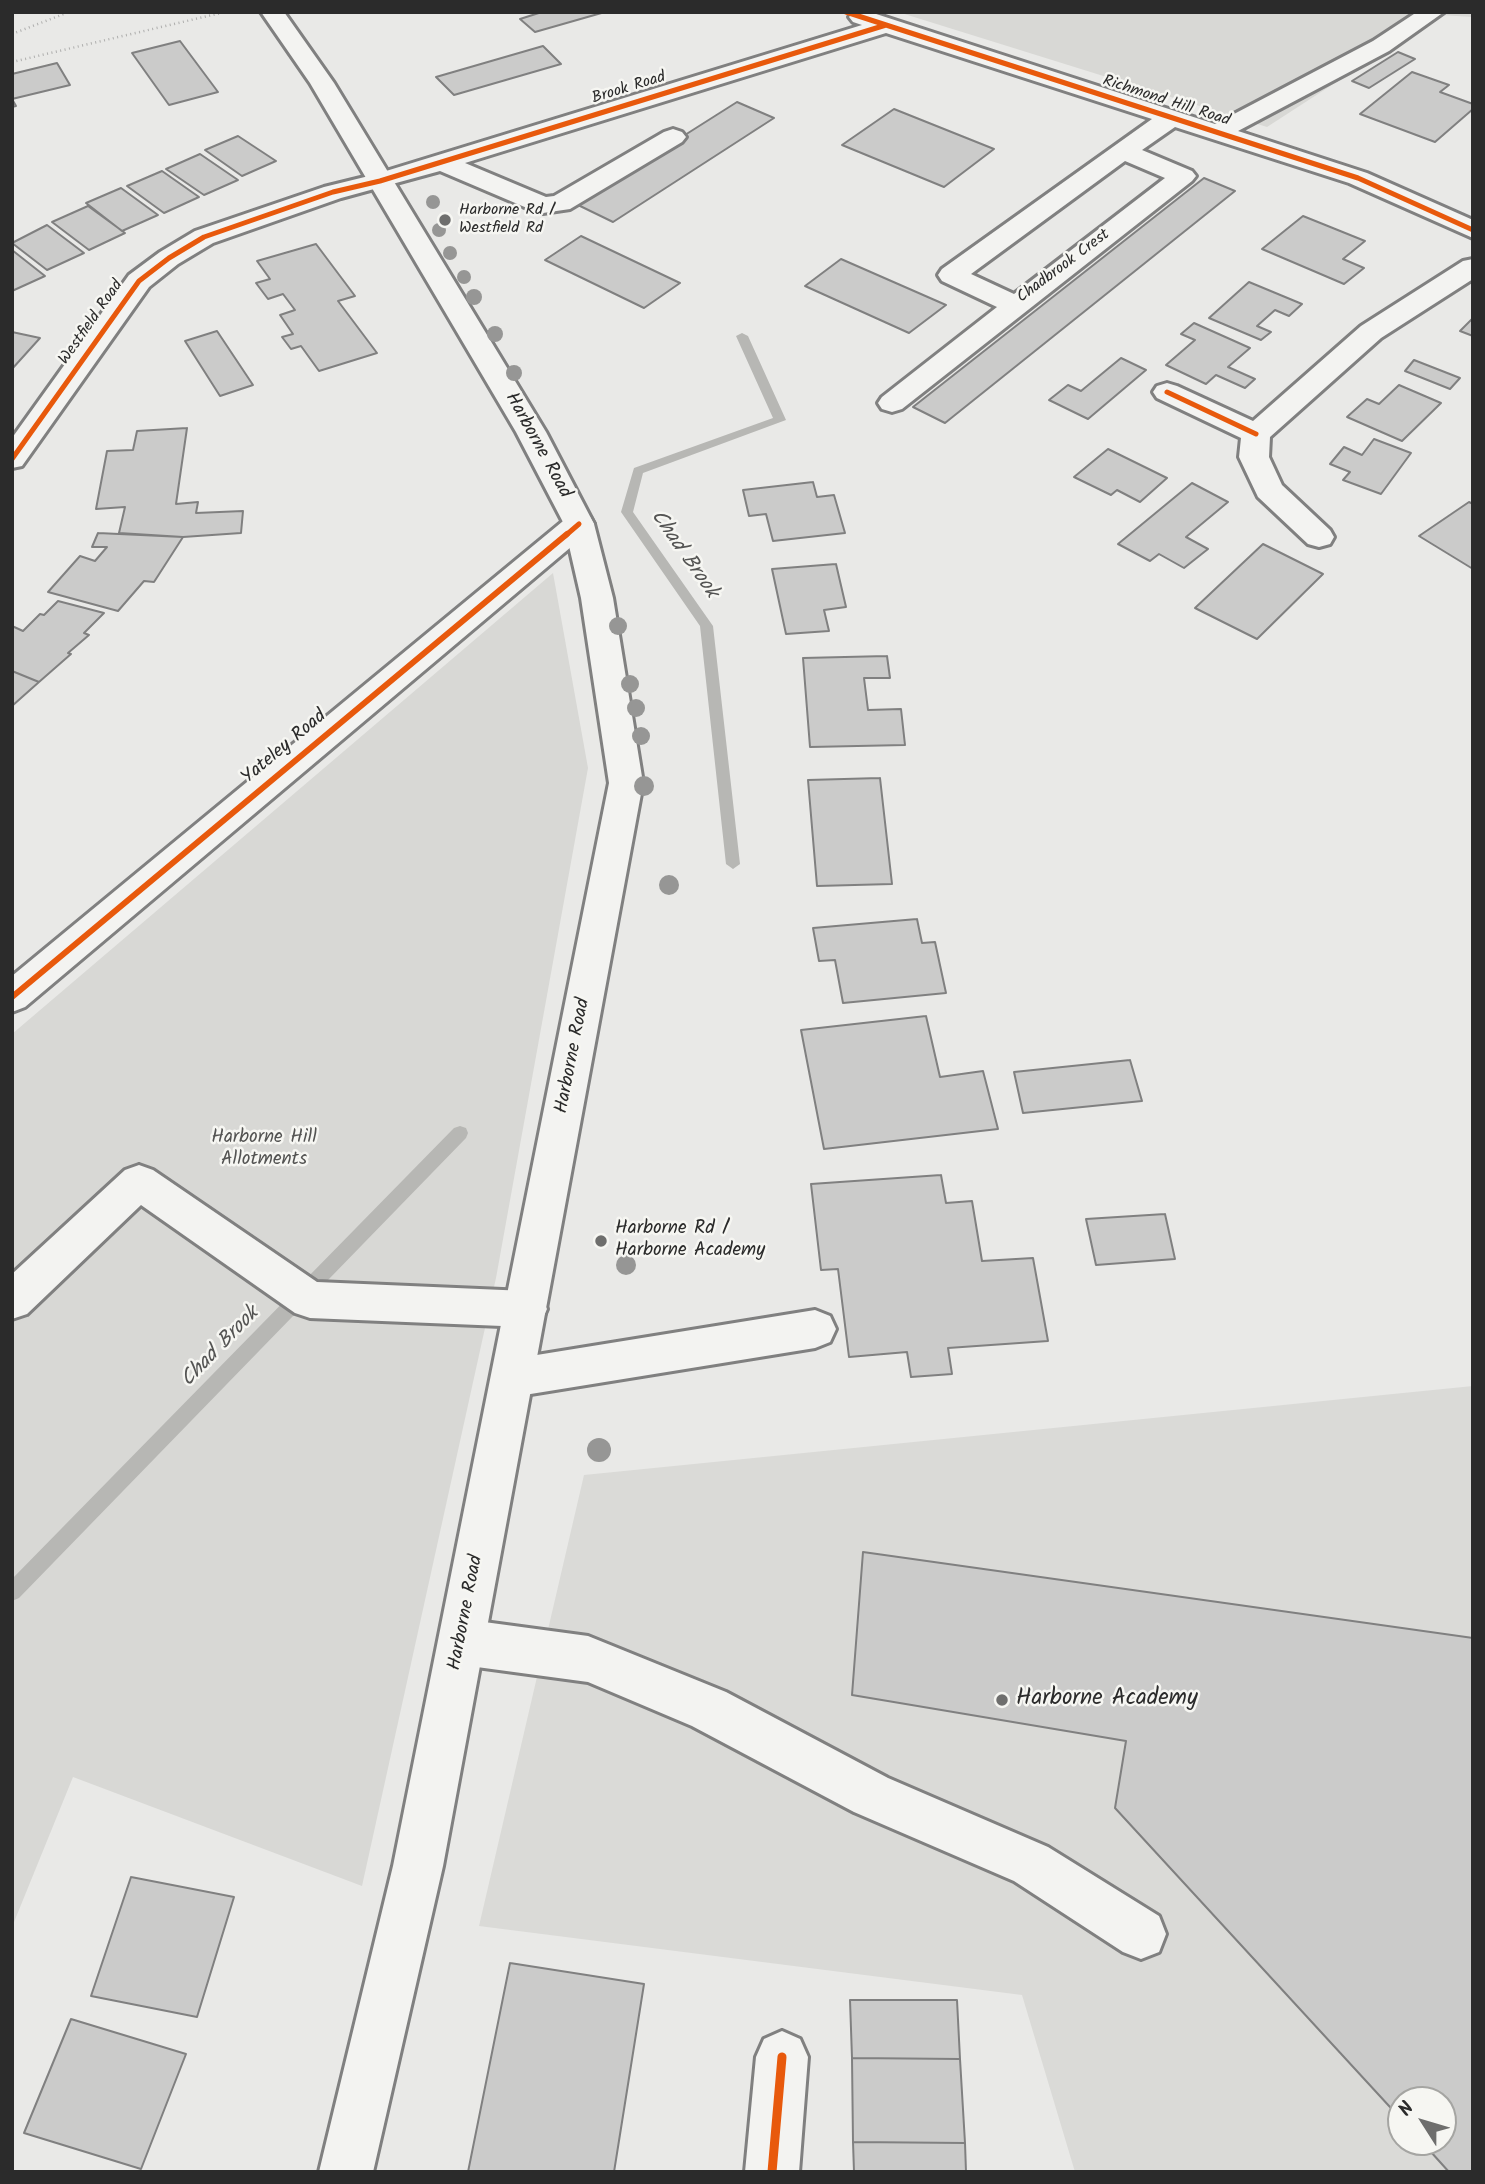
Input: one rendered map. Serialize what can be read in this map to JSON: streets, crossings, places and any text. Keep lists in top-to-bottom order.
{
  "streets": {
    "street": [
      "Brook Road",
      "Richmond Hill Road",
      "Chadbrook Crest",
      "Westfield Road",
      "Harborne Road",
      "Yateley Road"
    ]
  },
  "crossings": [
    ["Brook Road", "Richmond Hill Road"],
    ["Brook Road", "Westfield Road"],
    ["Brook Road", "Harborne Road"],
    ["Richmond Hill Road", "Chadbrook Crest"],
    ["Westfield Road", "Harborne Road"],
    ["Harborne Road", "Yateley Road"]
  ],
  "water": ["Chad Brook"],
  "parks": ["Harborne Hill Allotments"],
  "places": ["Harborne Rd / Westfield Rd", "Harborne Rd / Harborne Academy", "Harborne Academy"],
  "north": "top left"
}
